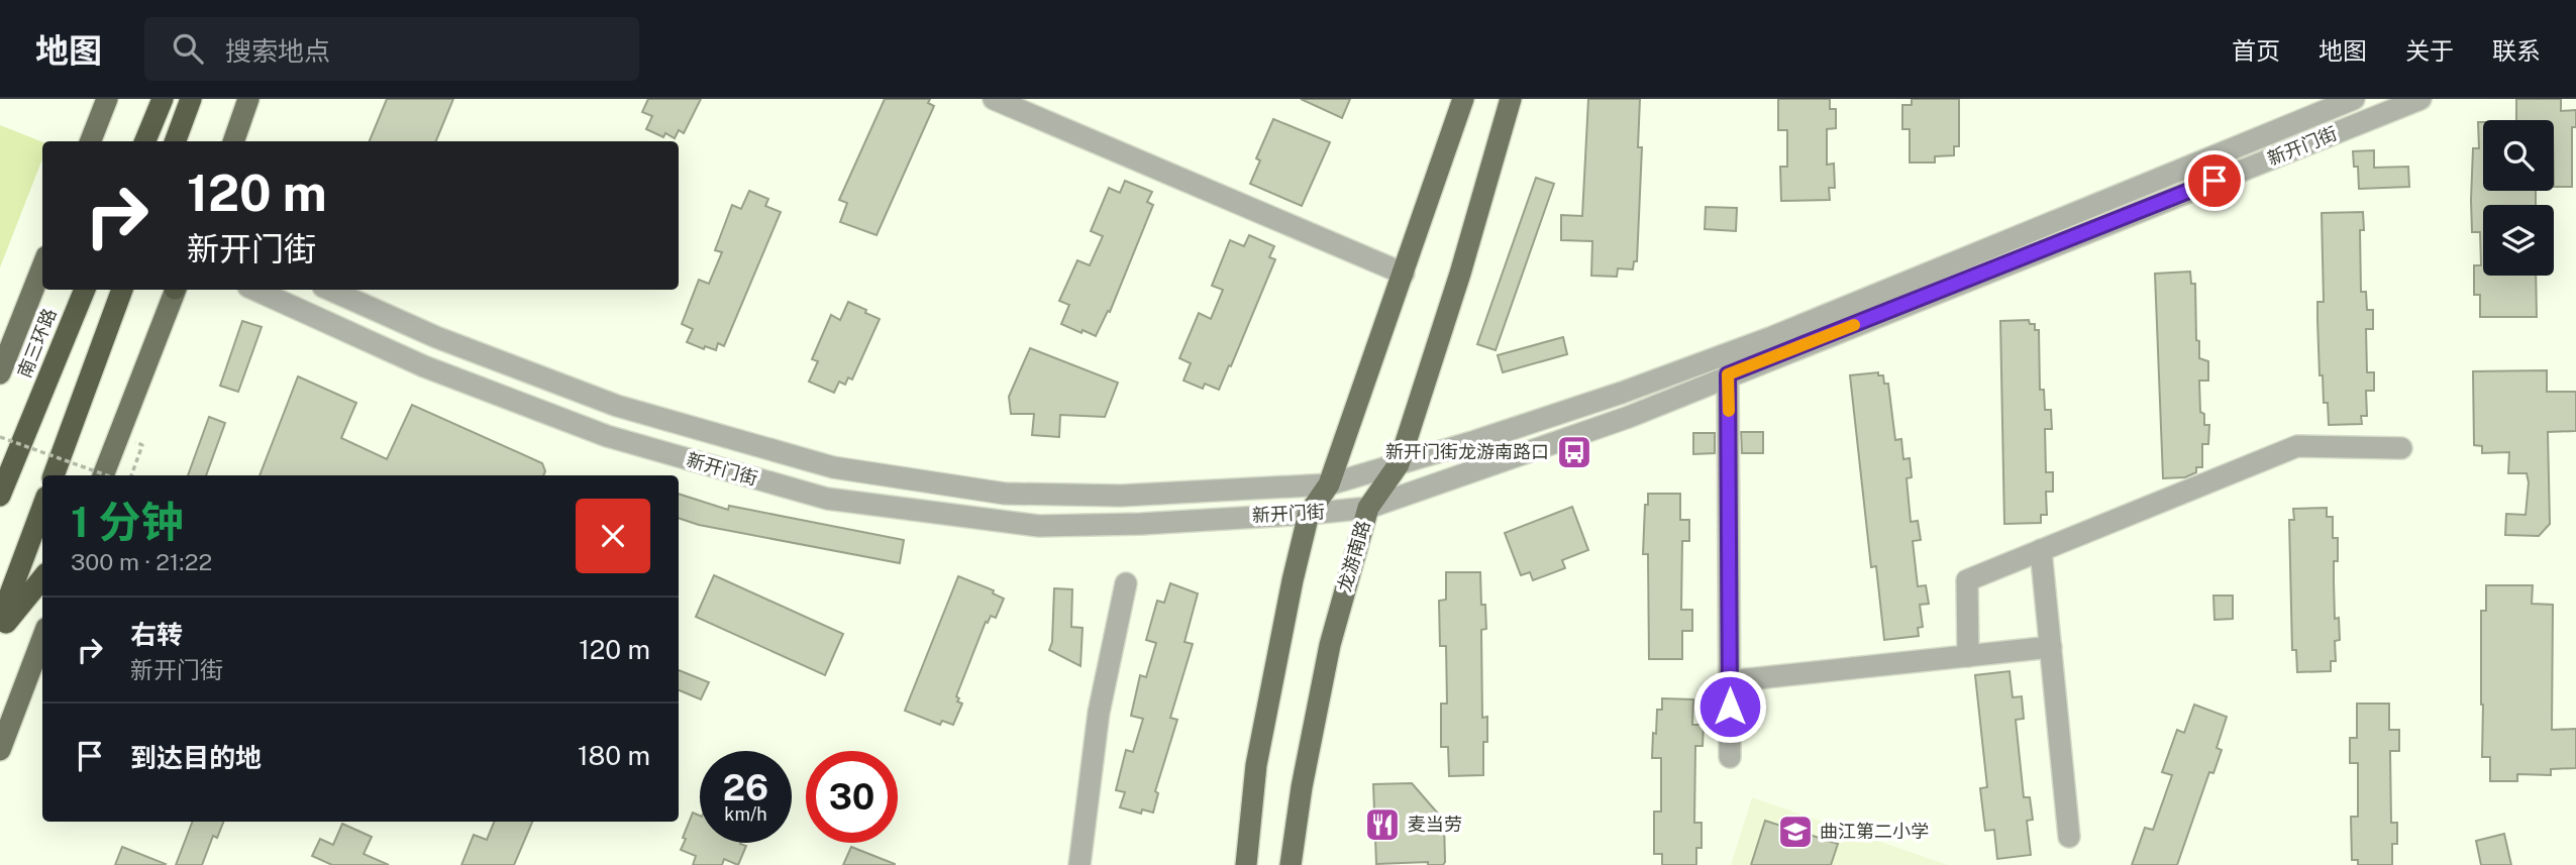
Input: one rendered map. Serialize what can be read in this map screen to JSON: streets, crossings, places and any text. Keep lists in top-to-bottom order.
{
  "streets": {
    "highway": ["南三环路"],
    "main road": ["龙游南路"],
    "street": ["新开门街"]
  },
  "crossings": [
    ["新开门街", "龙游南路"]
  ],
  "places": {
    "bus stop": ["新开门街龙游南路口"],
    "restaurant": ["麦当劳"],
    "school or university": ["曲江第二小学"]
  },
  "page": {
    "header": "地图",
    "search": "搜索地点",
    "nav": [
      "首页",
      "地图",
      "关于",
      "联系"
    ],
    "turn": ["120 m", "新开门街"],
    "heading": ["1 分钟", "300 m · 21:22"],
    "list": [
      {
        "name": "右转",
        "note": "新开门街",
        "value": "120 m"
      },
      {
        "name": "到达目的地",
        "value": "180 m"
      }
    ],
    "speed": "26 km/h",
    "limit": "30"
  }
}
